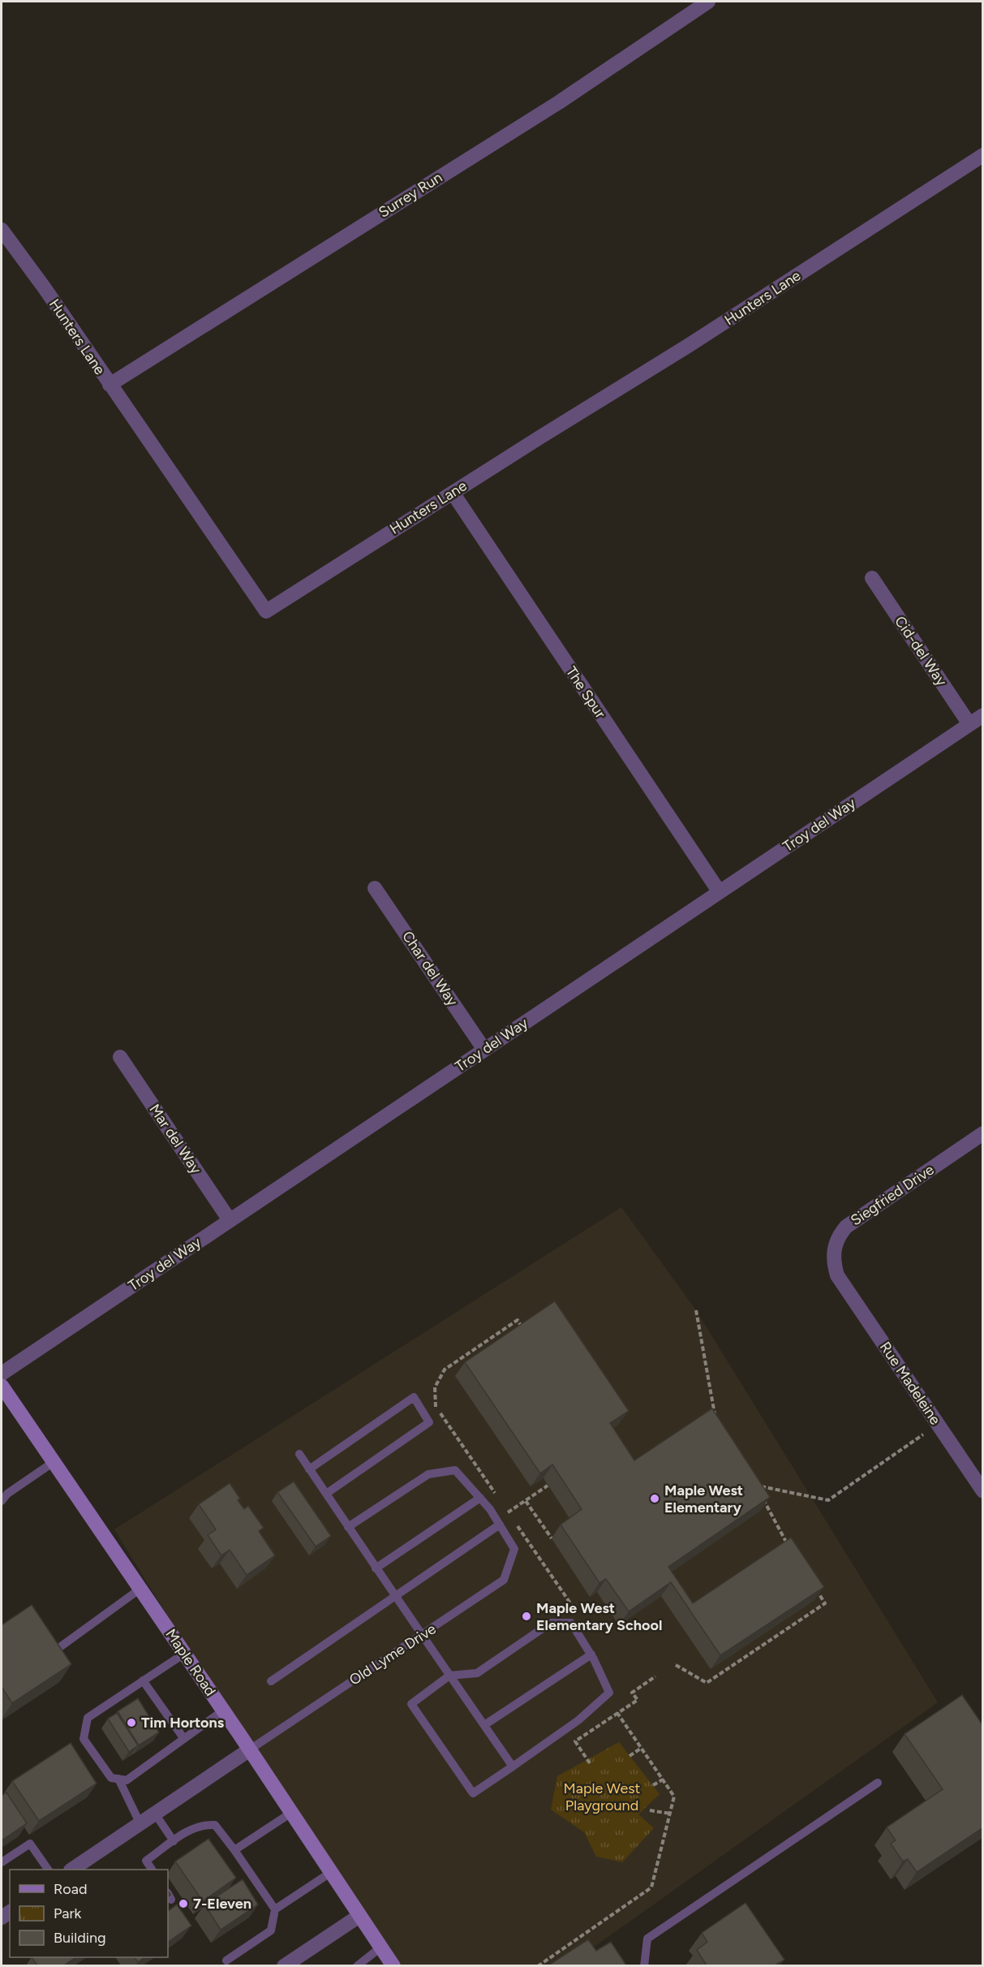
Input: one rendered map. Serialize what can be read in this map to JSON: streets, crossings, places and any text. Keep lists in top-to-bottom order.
{
  "streets": {
    "main road": ["Maple Road"],
    "street": [
      "Surrey Run",
      "Hunters Lane",
      "Cid-del Way",
      "The Spur",
      "Troy del Way",
      "Char del Way",
      "Mar del Way",
      "Siegfried Drive",
      "Rue Madeleine",
      "Old Lyme Drive"
    ]
  },
  "crossings": [
    ["Surrey Run", "Hunters Lane"],
    ["Hunters Lane", "The Spur"],
    ["Cid-del Way", "Troy del Way"],
    ["The Spur", "Troy del Way"],
    ["Troy del Way", "Char del Way"],
    ["Troy del Way", "Mar del Way"],
    ["Siegfried Drive", "Rue Madeleine"],
    ["Old Lyme Drive", "Maple Road"]
  ],
  "parks": ["Maple West Playground"],
  "places": [
    "Maple West Elementary",
    "Maple West Elementary School",
    "Tim Hortons",
    "7-Eleven"
  ],
  "legend": ["Road", "Park", "Building"]
}
